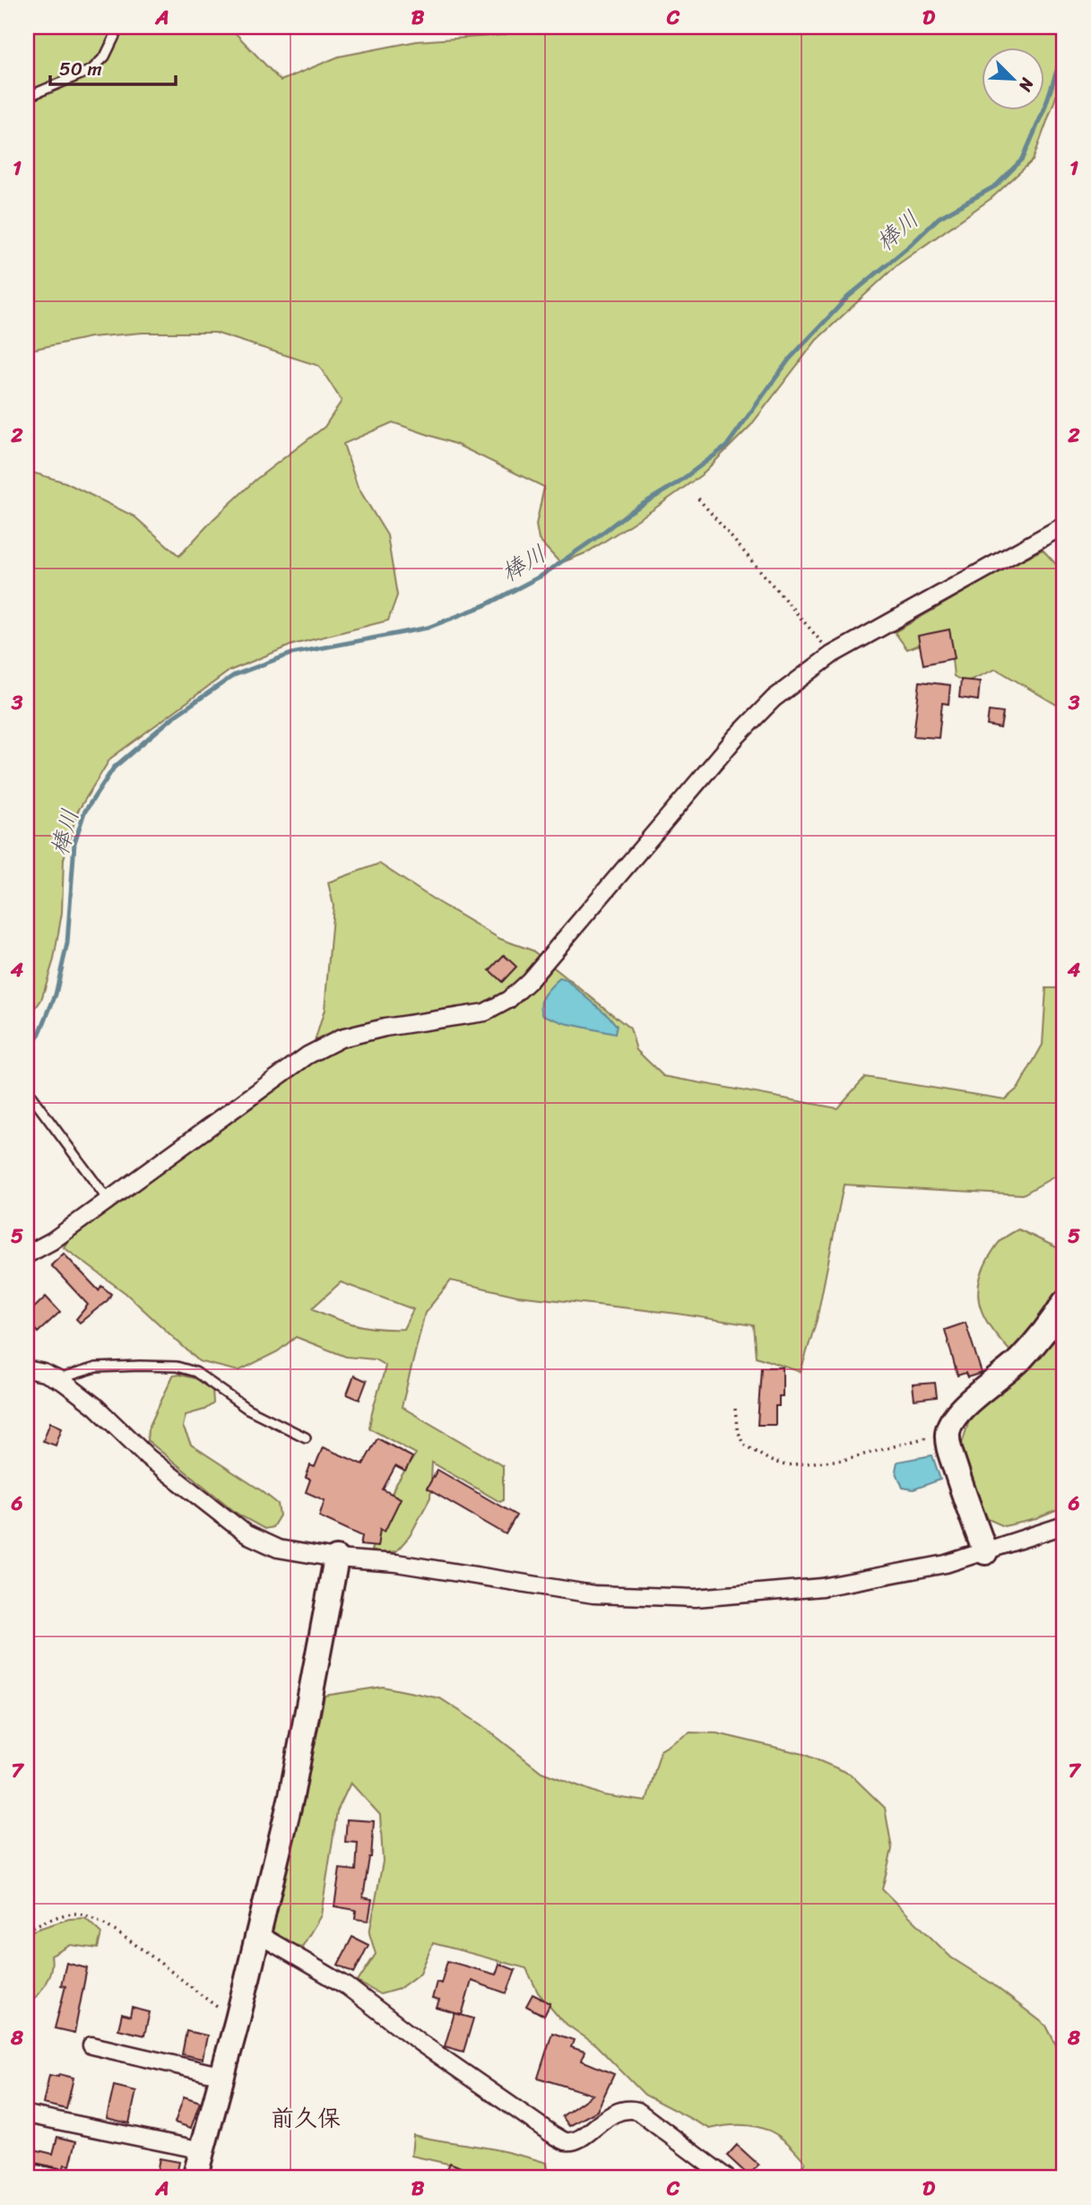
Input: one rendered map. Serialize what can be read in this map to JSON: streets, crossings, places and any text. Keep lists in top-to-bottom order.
{
  "districts": ["前久保"],
  "water": ["棒川"],
  "scale_bar": "50 m",
  "north": "bottom right",
  "grid": {
    "columns": [
      "A",
      "B",
      "C",
      "D"
    ],
    "rows": [
      "1",
      "2",
      "3",
      "4",
      "5",
      "6",
      "7",
      "8"
    ]
  }
}
